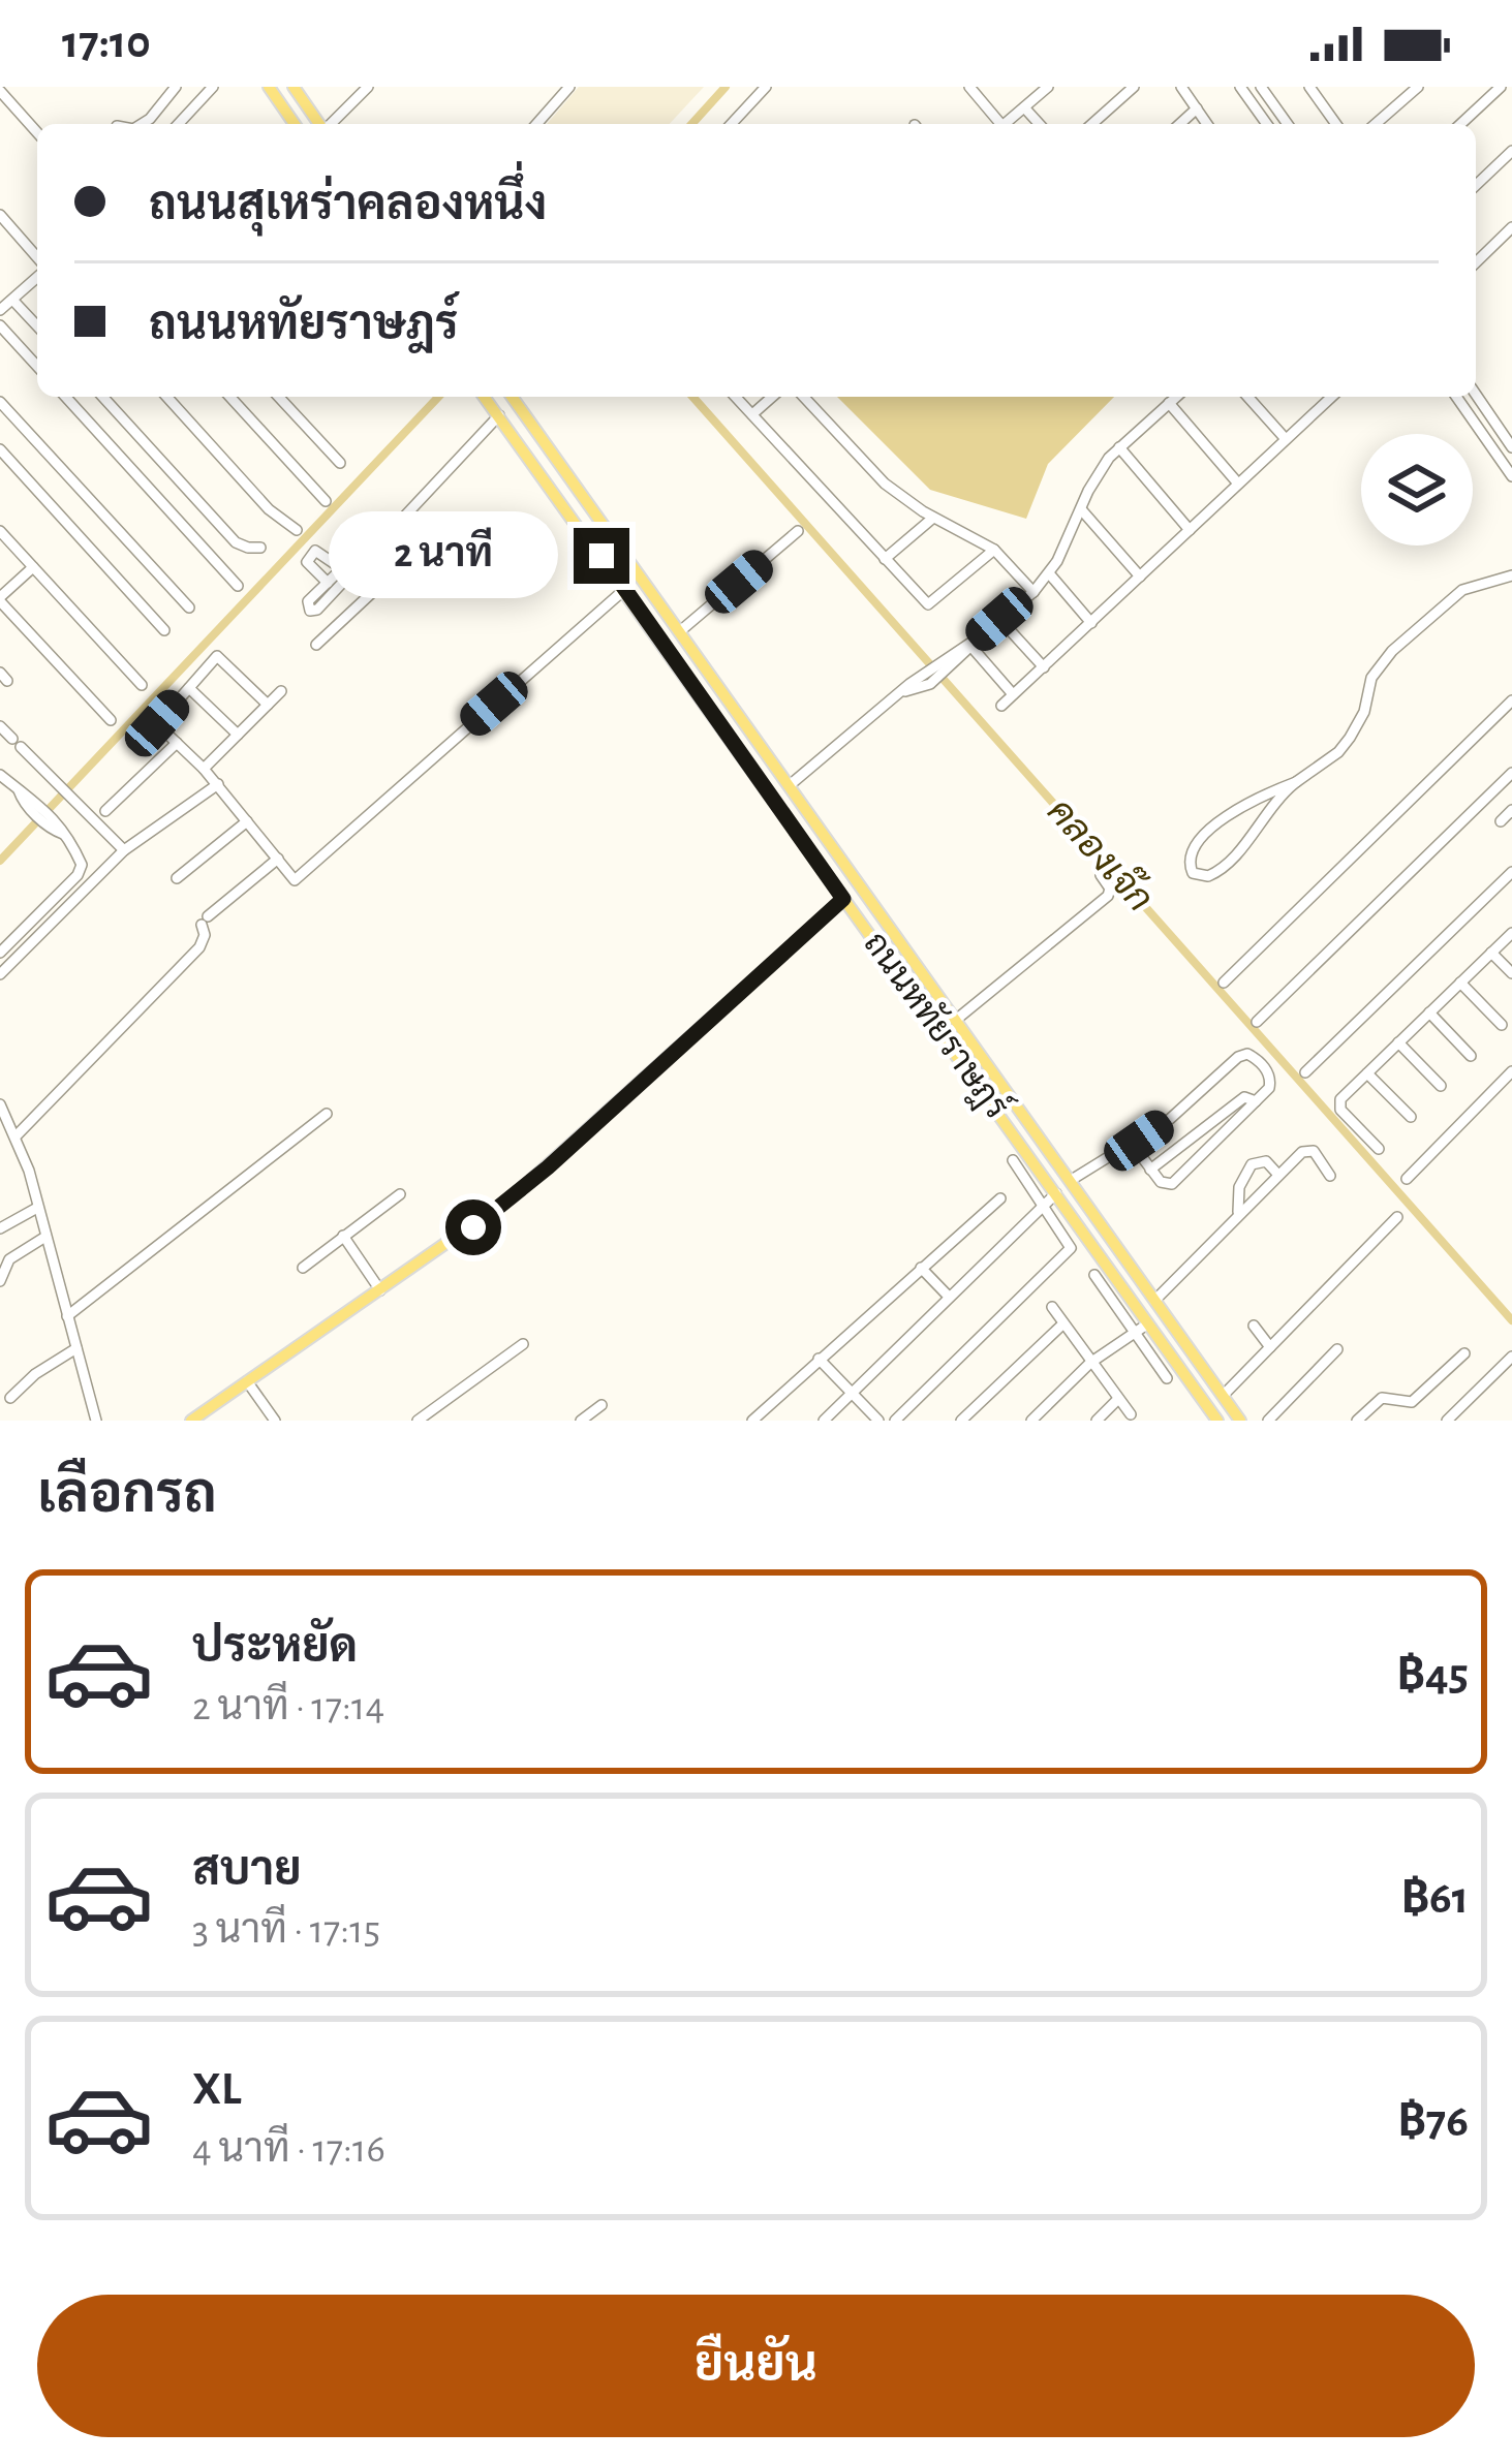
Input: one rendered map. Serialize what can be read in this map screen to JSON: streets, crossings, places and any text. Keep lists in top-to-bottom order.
{
  "streets": {
    "main road": ["ถนนหทัยราษฎร์"]
  },
  "water": ["คลองเจ๊ก"],
  "page": {
    "status": "17:10",
    "banner": ["ถนนสุเหร่าคลองหนึ่ง", "ถนนหทัยราษฎร์"],
    "bubble": "2 นาที",
    "heading": "เลือกรถ",
    "list": [
      {
        "name": "ประหยัด",
        "note": "2 นาที · 17:14",
        "value": "฿45"
      },
      {
        "name": "สบาย",
        "note": "3 นาที · 17:15",
        "value": "฿61"
      },
      {
        "name": "XL",
        "note": "4 นาที · 17:16",
        "value": "฿76"
      }
    ],
    "buttons": "ยืนยัน"
  }
}
